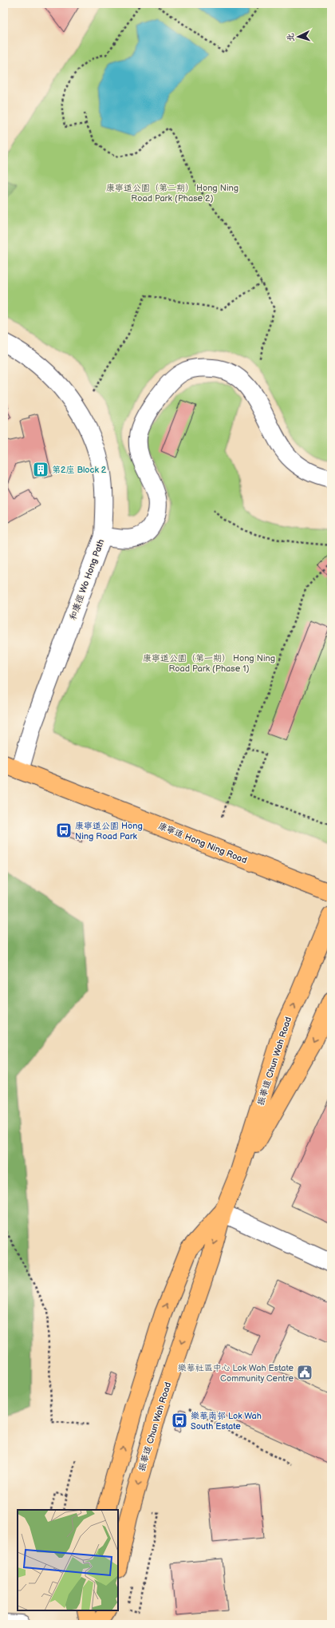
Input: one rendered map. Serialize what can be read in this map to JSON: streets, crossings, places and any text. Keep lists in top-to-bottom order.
{
  "streets": {
    "main road": ["康寧道 Hong Ning Road", "振華道 Chun Wah Road"],
    "street": ["和康徑 Wo Hong Path"]
  },
  "crossings": [
    ["和康徑 Wo Hong Path", "康寧道 Hong Ning Road"]
  ],
  "parks": ["康寧道公園（第二期） Hong Ning Road Park (Phase 2)", "康寧道公園（第一期） Hong Ning Road Park (Phase 1)"],
  "places": {
    "building": ["第2座 Block 2"],
    "bus stop": ["康寧道公園 Hong Ning Road Park", "樂華南邨 Lok Wah South Estate"],
    "public building": ["樂華社區中心 Lok Wah Estate Community Centre"]
  },
  "north": "left"
}
